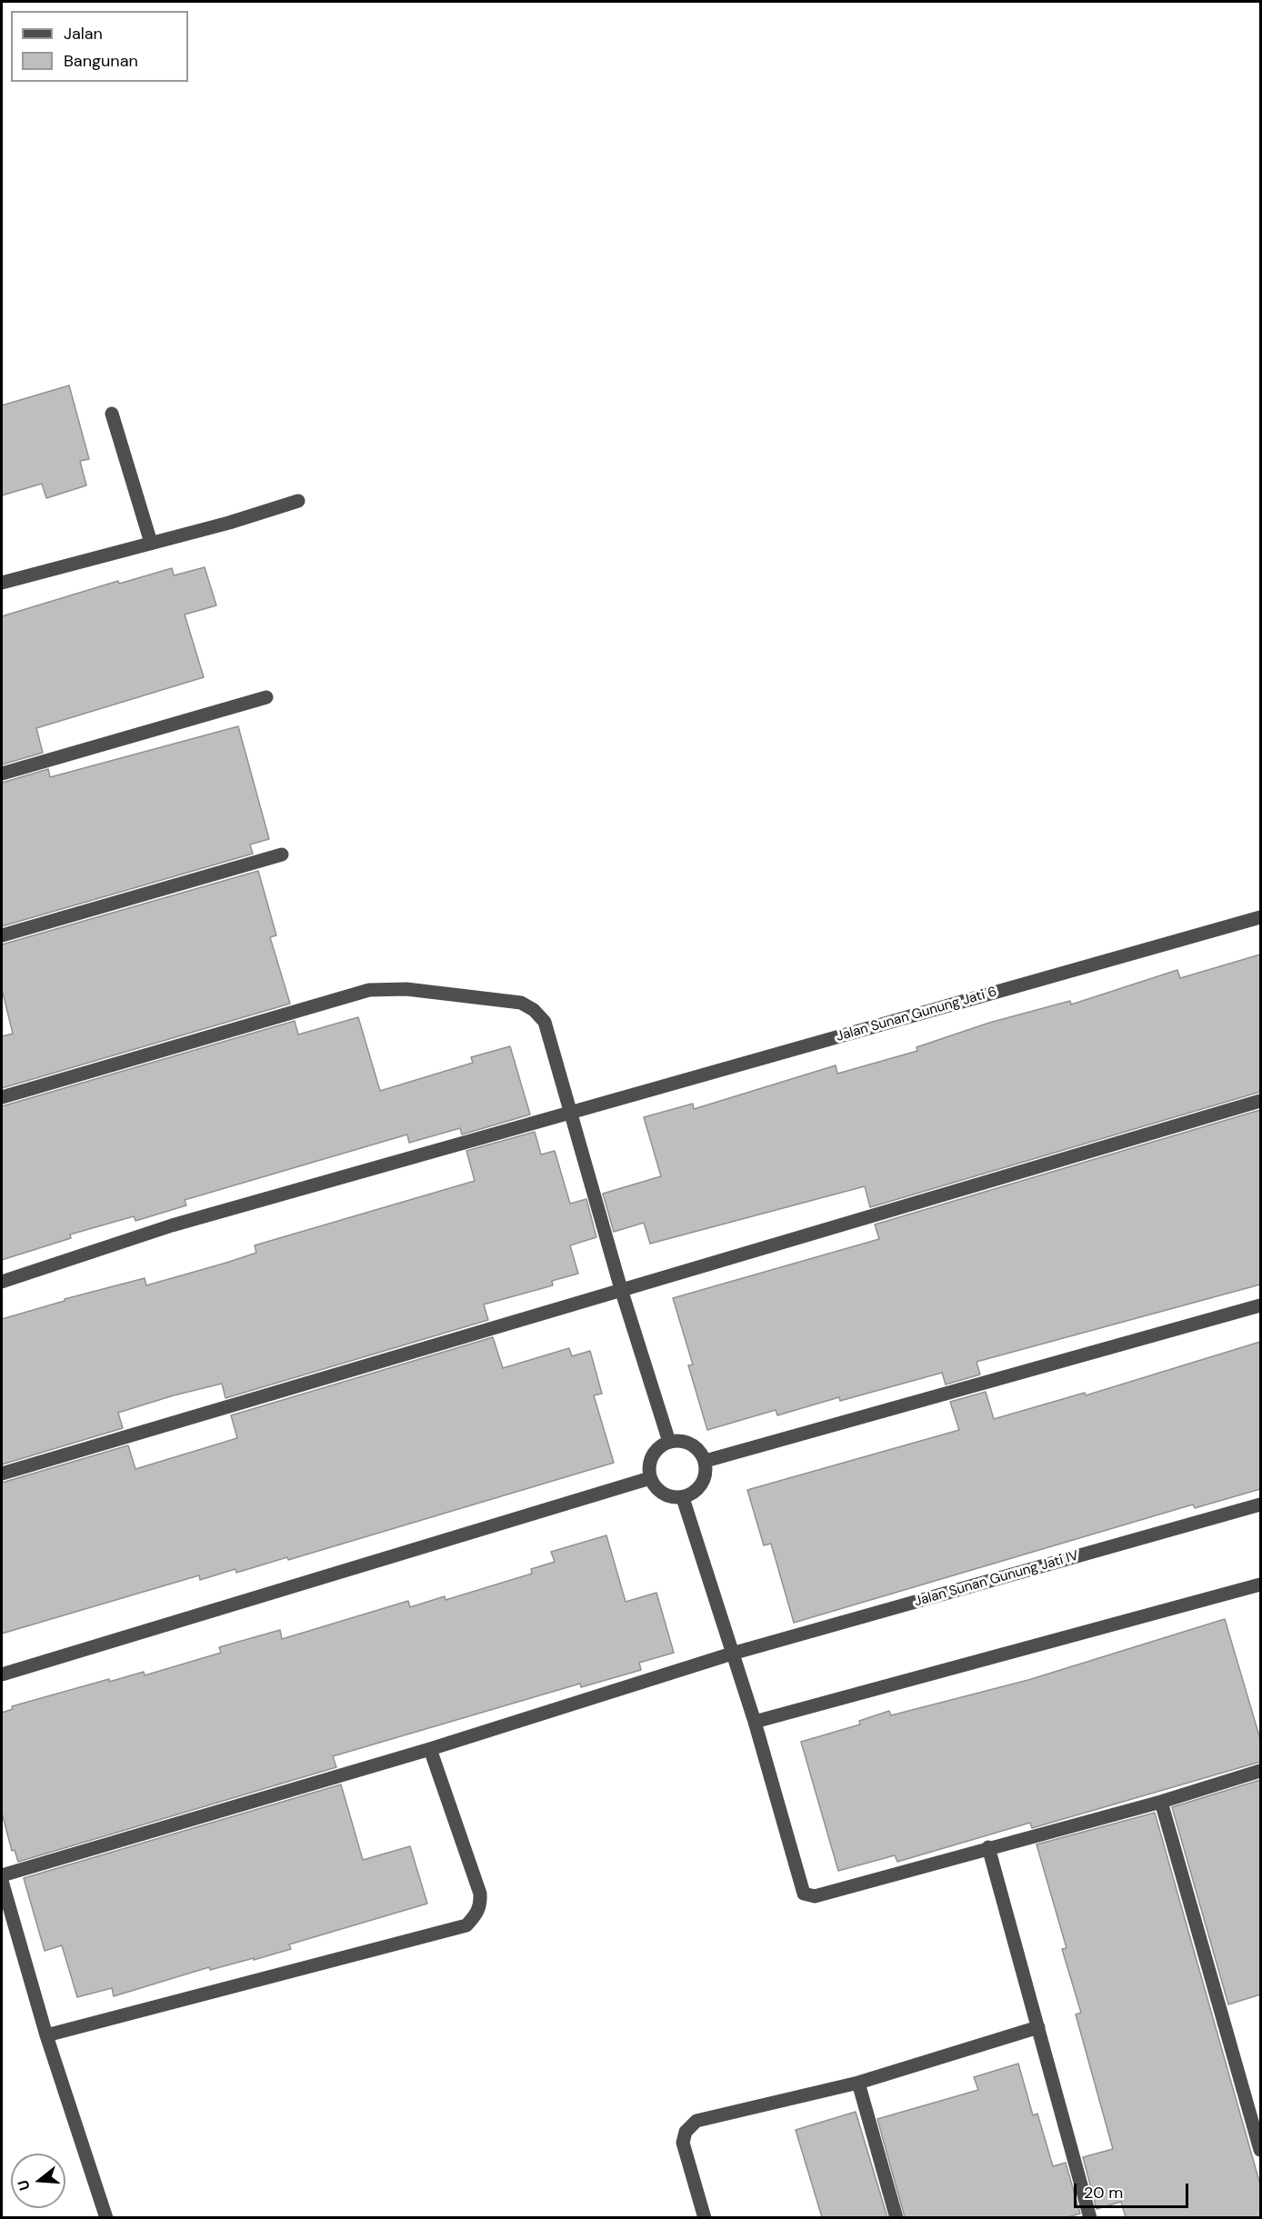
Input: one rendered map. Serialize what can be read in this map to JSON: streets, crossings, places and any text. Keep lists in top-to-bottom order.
{
  "streets": {
    "street": ["Jalan Sunan Gunung Jati 6", "Jalan Sunan Gunung Jati IV"]
  },
  "legend": ["Jalan", "Bangunan"],
  "scale_bar": "20 m",
  "north": "left"
}
